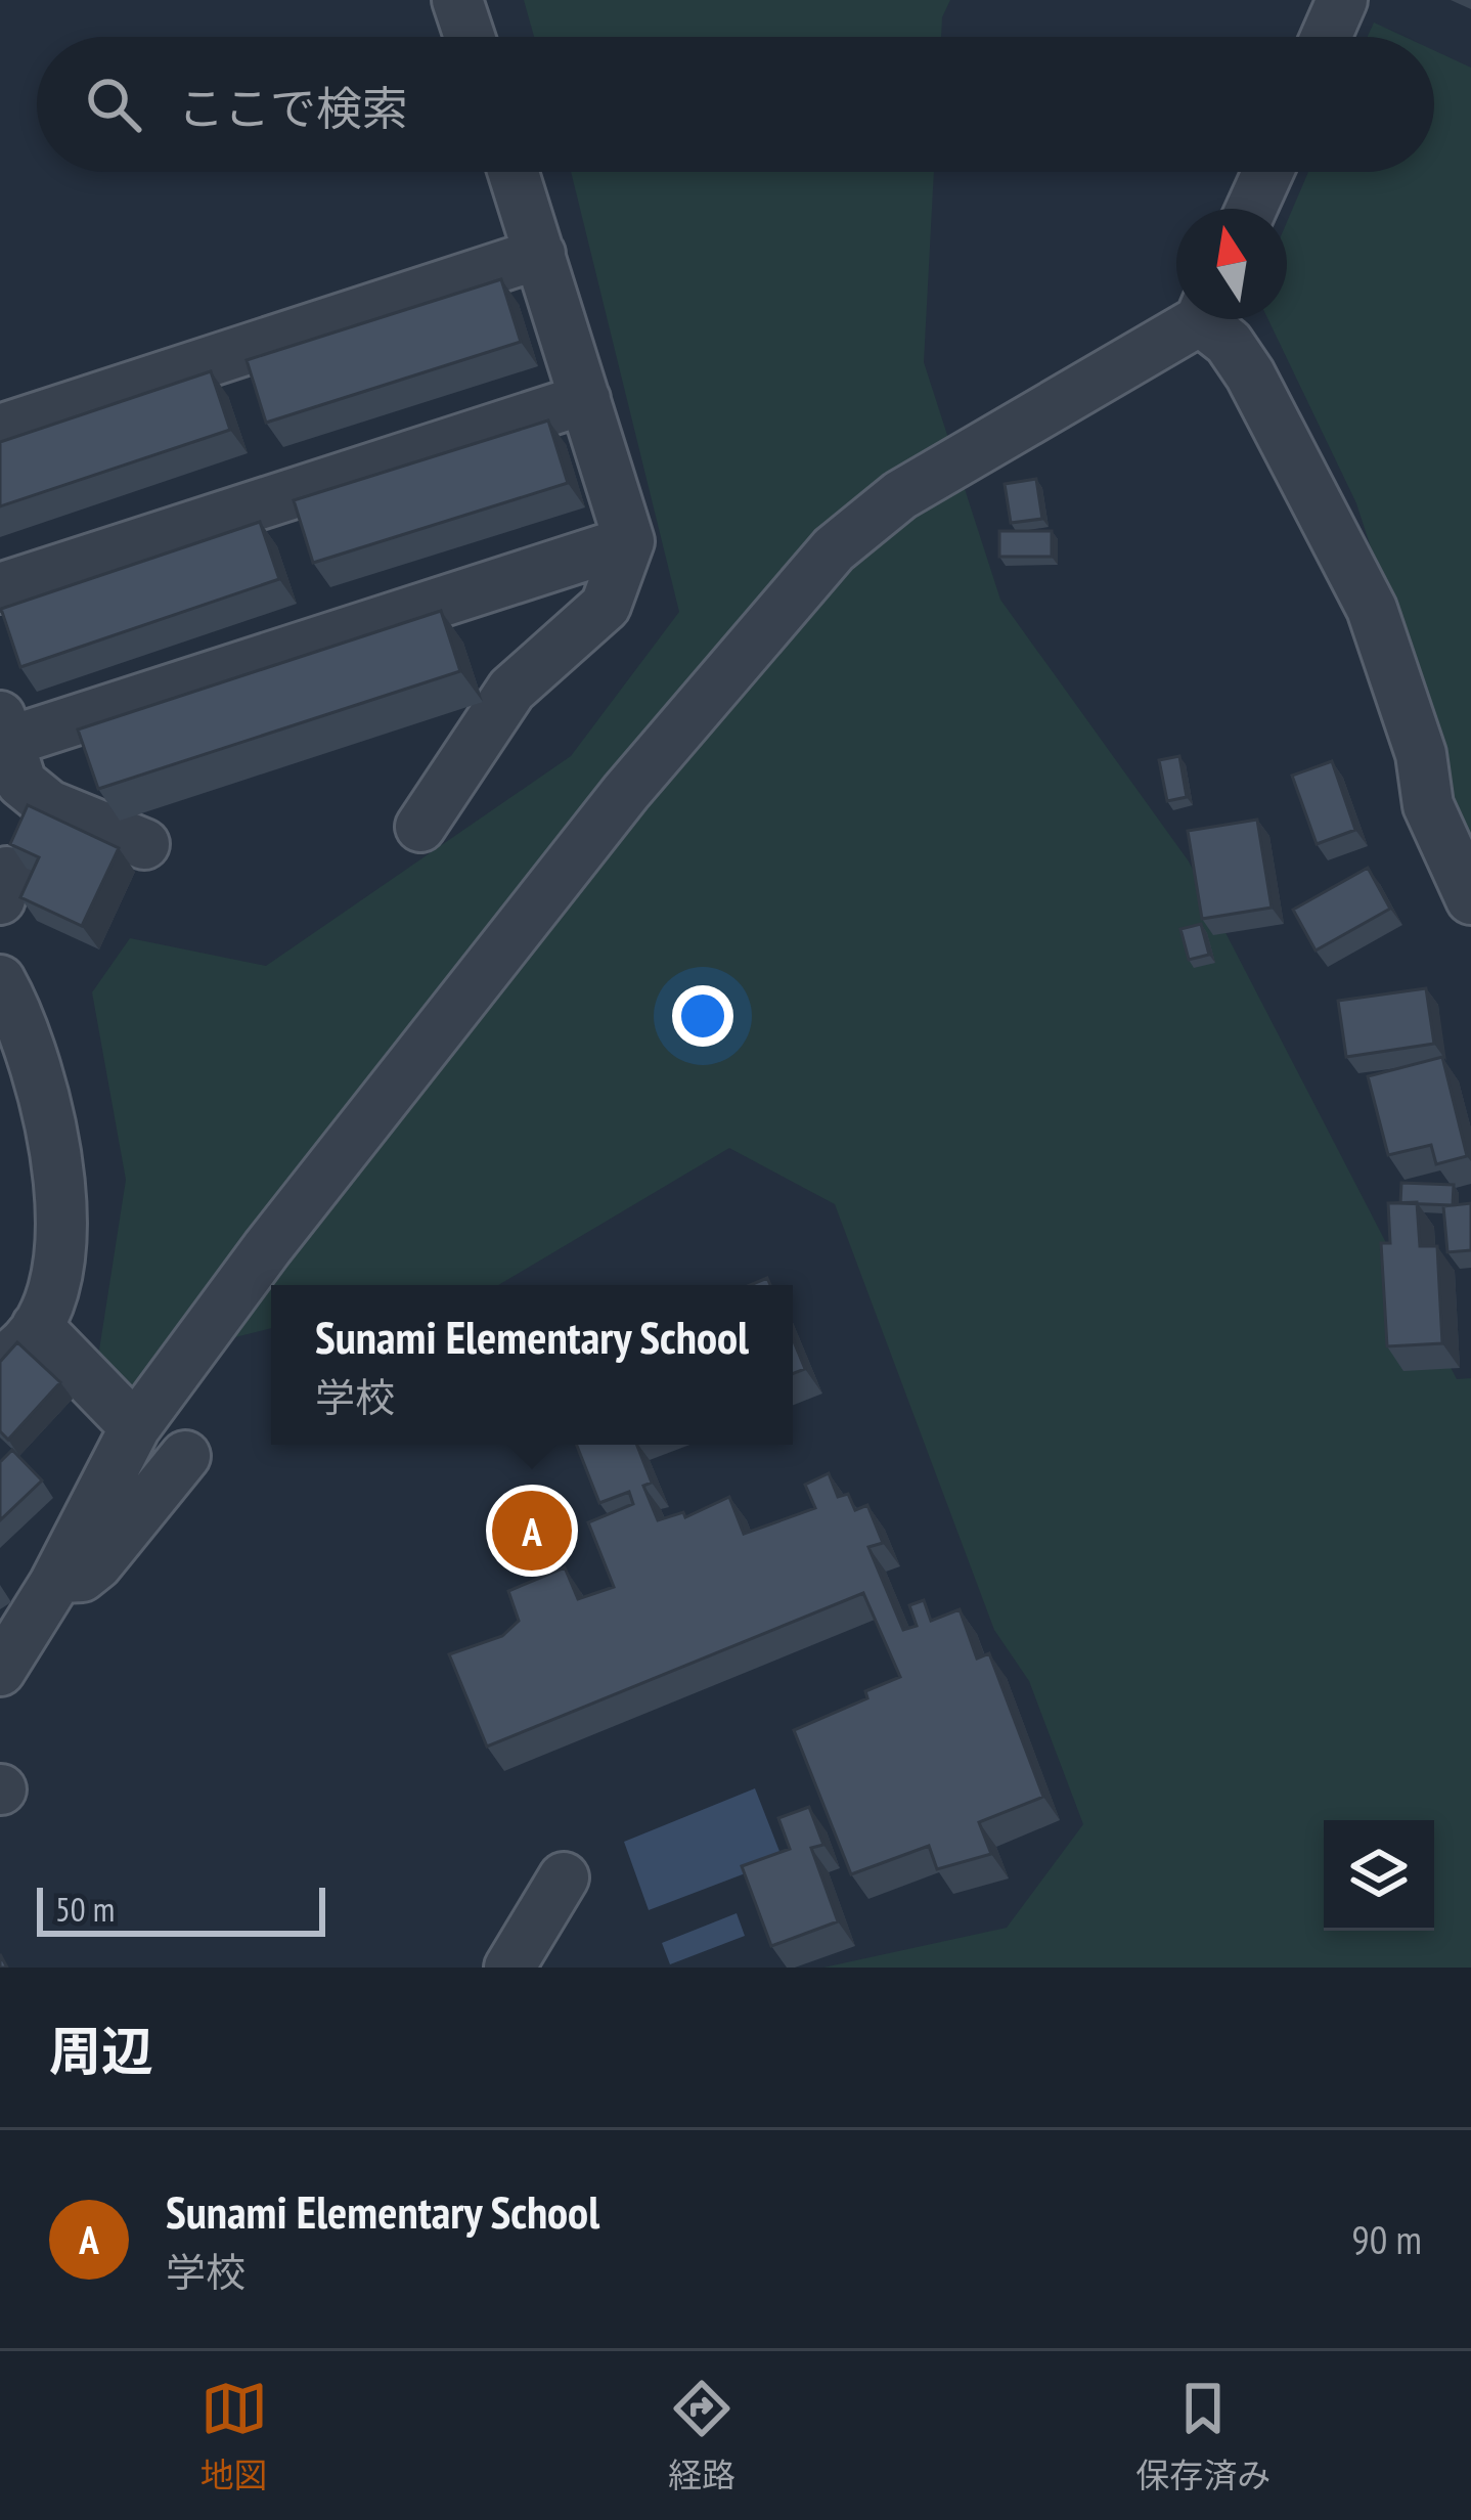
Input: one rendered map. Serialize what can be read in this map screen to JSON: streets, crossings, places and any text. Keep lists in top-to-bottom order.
{
  "scale_bar": "50 m",
  "north": "top",
  "page": {
    "search": "ここで検索",
    "popup": ["Sunami Elementary School", "学校"],
    "pins": "A",
    "scale": "50 m",
    "heading": "周辺",
    "list": [
      {
        "mark": "A",
        "name": "Sunami Elementary School",
        "note": "学校",
        "value": "90 m"
      }
    ],
    "nav": ["地図", "経路", "保存済み"]
  }
}
